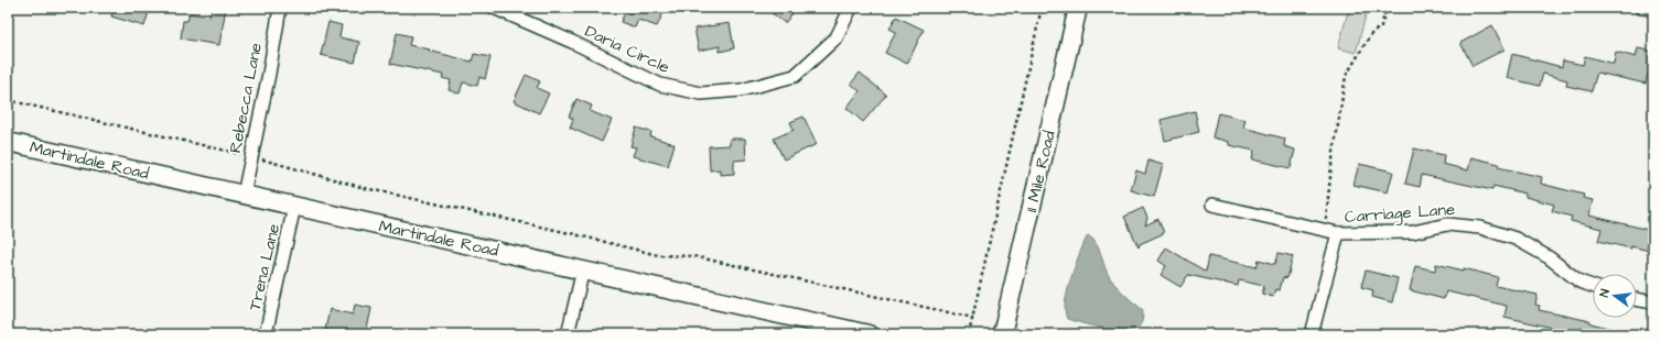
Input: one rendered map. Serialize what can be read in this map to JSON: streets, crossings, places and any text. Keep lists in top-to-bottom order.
{
  "streets": {
    "street": [
      "Daria Circle",
      "Rebecca Lane",
      "Martindale Road",
      "11 Mile Road",
      "Carriage Lane",
      "Trena Lane"
    ]
  },
  "crossings": [
    ["Rebecca Lane", "Martindale Road"],
    ["Martindale Road", "Trena Lane"]
  ],
  "north": "left"
}
